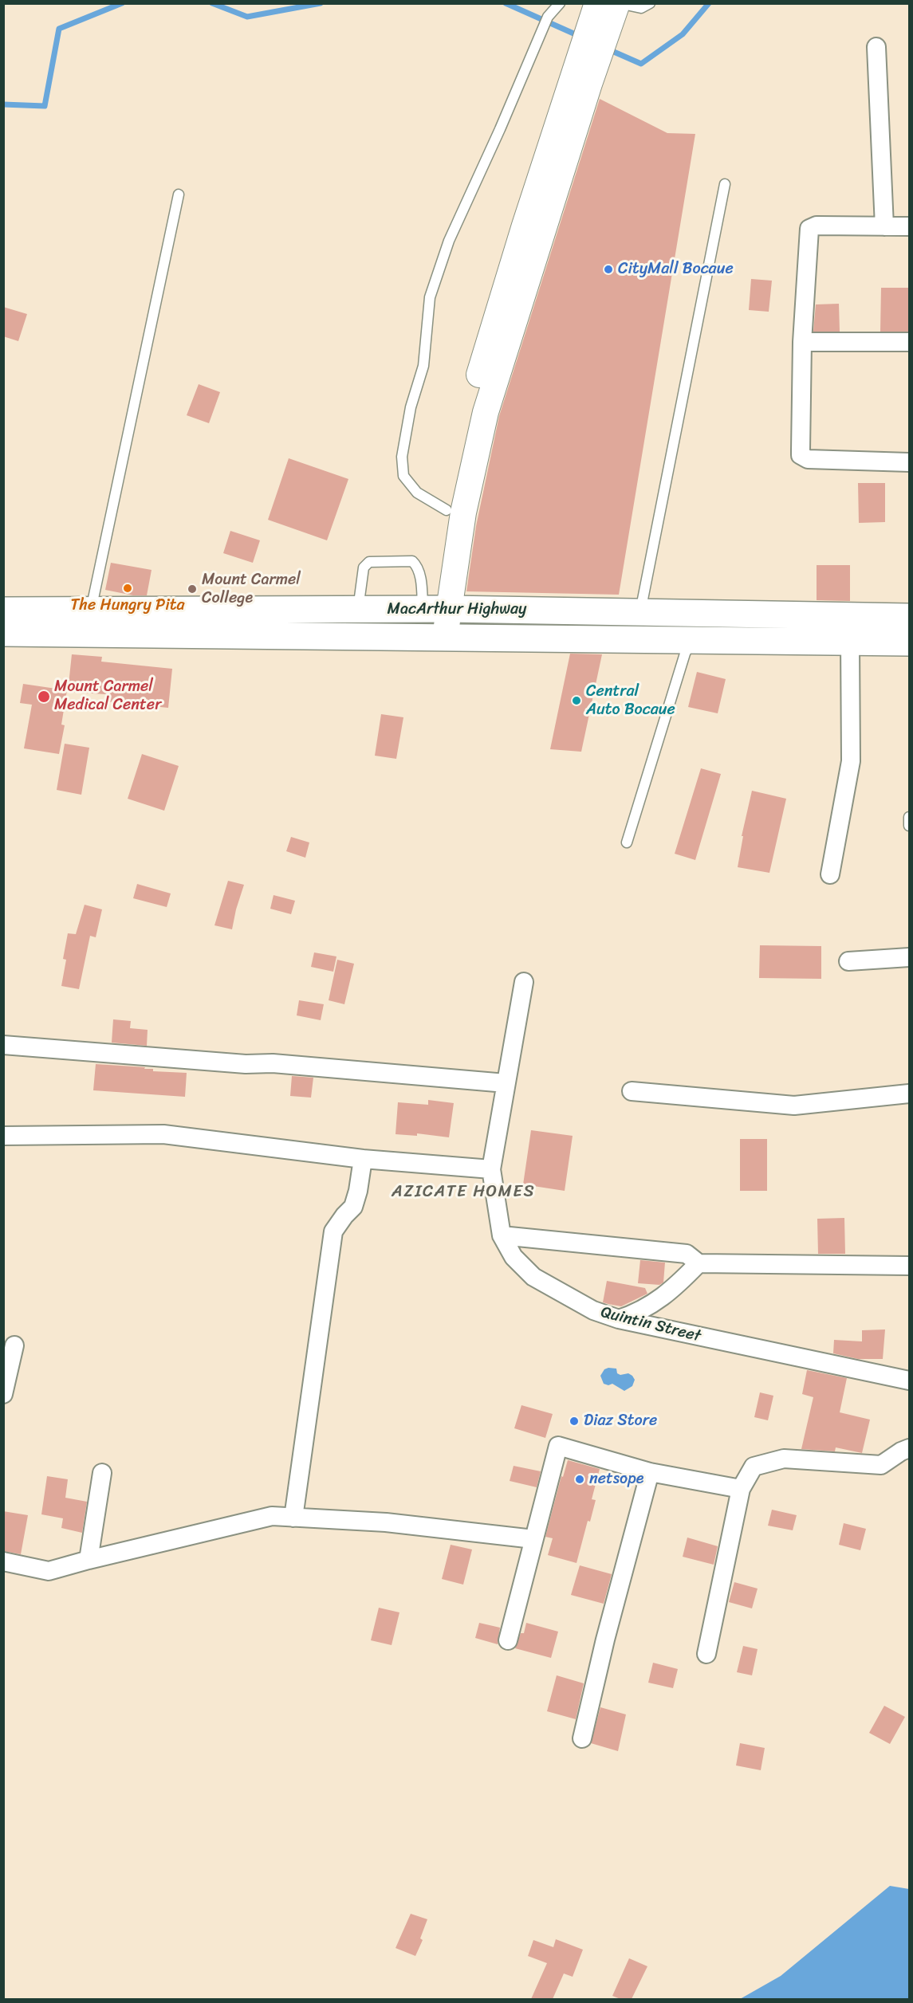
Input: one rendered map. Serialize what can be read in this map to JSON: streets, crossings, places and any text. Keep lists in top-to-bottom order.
{
  "streets": {
    "highway": ["MacArthur Highway"],
    "street": ["Quintin Street"]
  },
  "districts": ["AZICATE HOMES"],
  "places": [
    "CityMall Bocaue",
    "The Hungry Pita",
    "Mount Carmel College",
    "Mount Carmel Medical Center",
    "Central Auto Bocaue",
    "Diaz Store",
    "netsope"
  ]
}
